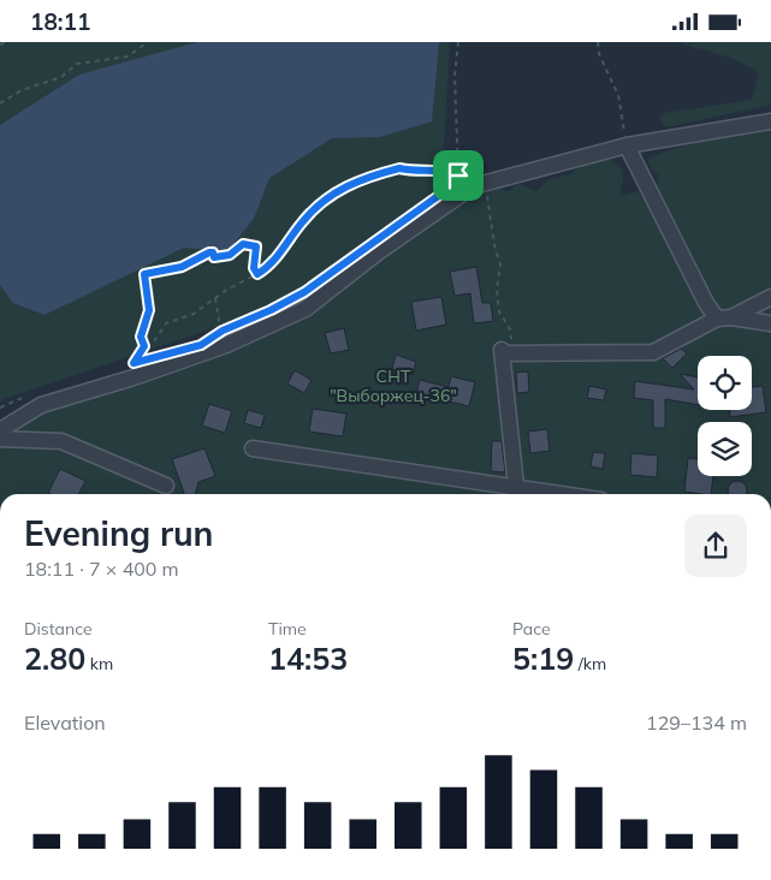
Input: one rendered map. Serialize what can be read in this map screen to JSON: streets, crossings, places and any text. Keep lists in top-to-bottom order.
{
  "parks": ["СНТ \"Выборжец-36\""],
  "page": {
    "status": "18:11",
    "heading": ["Evening run", "18:11 · 7 × 400 m"],
    "stats": [
      ["Distance", "2.80 km"],
      ["Time", "14:53"],
      ["Pace", "5:19 /km"]
    ],
    "chart": ["Elevation", "129–134 m"]
  }
}
